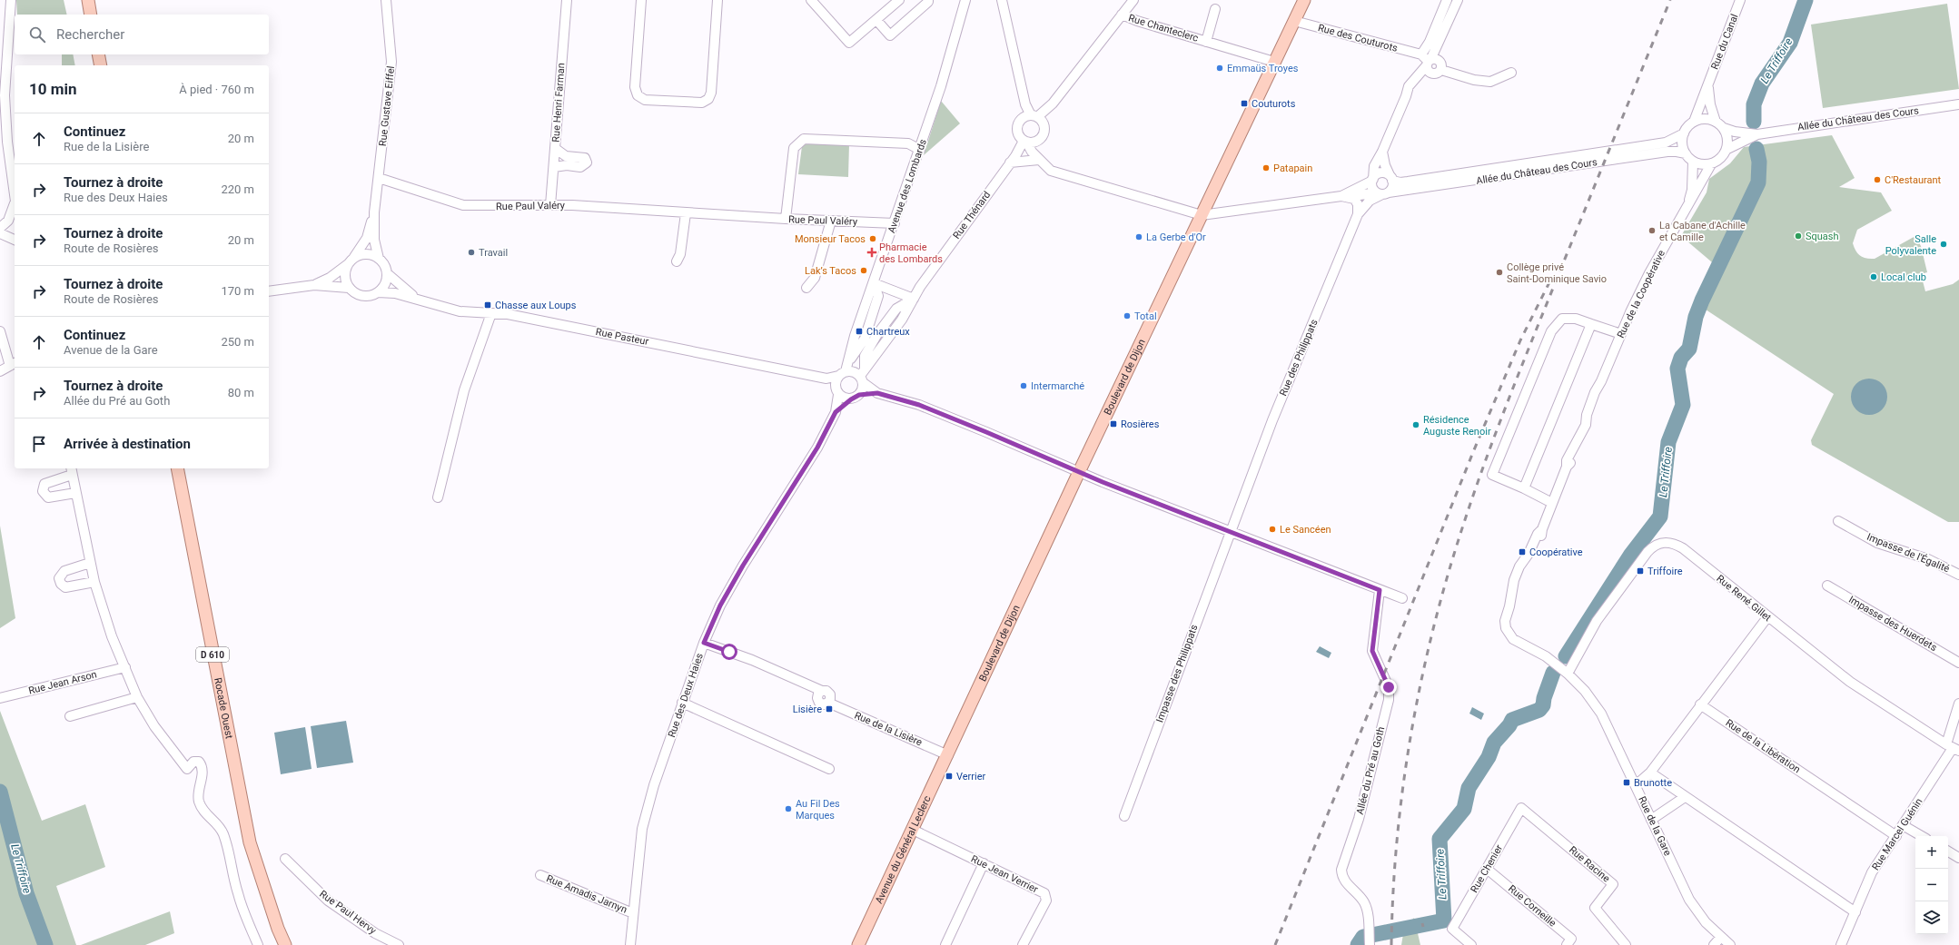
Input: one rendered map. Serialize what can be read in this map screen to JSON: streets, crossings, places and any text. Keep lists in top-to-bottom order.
{
  "streets": {
    "main road": [
      "Boulevard de Dijon",
      "D 610",
      "Rocade Ouest",
      "Avenue du Général Leclerc"
    ],
    "street": [
      "Rue Chanteclerc",
      "Rue des Couturots",
      "Rue du Canal",
      "Rue Henri Farman",
      "Rue Gustave Eiffel",
      "Allée du Château des Cours",
      "Avenue des Lombards",
      "Rue Paul Valéry",
      "Rue Thénard",
      "Rue de la Coopérative",
      "Rue Pasteur",
      "Rue des Philippats",
      "Impasse de l'Égalité",
      "Rue René Gillet",
      "Impasse des Huerdets",
      "Impasse des Philippats",
      "Rue Jean Arson",
      "Rue des Deux Haies",
      "Rue de la Lisière",
      "Rue de la Libération",
      "Allée du Pré au Goth",
      "Rue de la Gare",
      "Rue Marcel Guénin",
      "Rue Racine",
      "Rue Chenier",
      "Rue Jean Verrier",
      "Rue Amadis Jarnyn",
      "Rue Corneille",
      "Rue Paul Hervy"
    ]
  },
  "crossings": [
    ["Rue Chanteclerc", "Boulevard de Dijon"],
    ["Rue des Couturots", "Boulevard de Dijon"],
    ["Rue du Canal", "Allée du Château des Cours"],
    ["Rue du Canal", "Rue de la Coopérative"],
    ["Rue Henri Farman", "Rue Paul Valéry"],
    ["Rue Gustave Eiffel", "Rue Paul Valéry"],
    ["Rue Gustave Eiffel", "Rue Pasteur"],
    ["Allée du Château des Cours", "Rue de la Coopérative"],
    ["Allée du Château des Cours", "Rue des Philippats"],
    ["Allée du Château des Cours", "Boulevard de Dijon"],
    ["Avenue des Lombards", "Rue Paul Valéry"],
    ["Rue Thénard", "Rue Pasteur"],
    ["Rue Thénard", "Rue des Deux Haies"],
    ["Rue de la Coopérative", "Rue de la Gare"],
    ["Rue Pasteur", "Rue des Deux Haies"],
    ["Rue des Philippats", "Impasse des Philippats"],
    ["Boulevard de Dijon", "Rue de la Lisière"],
    ["Boulevard de Dijon", "Avenue du Général Leclerc"],
    ["Rue René Gillet", "Rue de la Gare"],
    ["Rue René Gillet", "Rue Marcel Guénin"],
    ["Rue des Deux Haies", "Rue de la Lisière"],
    ["Rue des Deux Haies", "Rue Amadis Jarnyn"],
    ["Rue de la Lisière", "Avenue du Général Leclerc"],
    ["Rue de la Libération", "Rue Marcel Guénin"],
    ["Avenue du Général Leclerc", "Rue Jean Verrier"],
    ["Rue Racine", "Rue Chenier"],
    ["Rue Chenier", "Rue Corneille"]
  ],
  "water": ["Le Triffoire"],
  "places": {
    "other": [
      "Emmaüs Troyes",
      "Patapain",
      "C'Restaurant",
      "La Cabane d'Achille et Camille",
      "Squash",
      "La Gerbe d'Or",
      "Monsieur Tacos",
      "Salle Polyvalente",
      "Travail",
      "Lak’s Tacos",
      "Collège privé Saint-Dominique Savio",
      "Local club",
      "Total",
      "Intermarché",
      "Résidence Auguste Renoir",
      "Le Sancéen",
      "Au Fil Des Marques"
    ],
    "transit": [
      "Couturots",
      "Chasse aux Loups",
      "Chartreux",
      "Rosières",
      "Coopérative",
      "Triffoire",
      "Lisière",
      "Verrier",
      "Brunotte"
    ],
    "health": ["Pharmacie des Lombards"]
  },
  "page": {
    "search": "Rechercher",
    "heading": ["10 min", "À pied · 760 m"],
    "list": [
      ["Continuez", "Rue de la Lisière", "20 m"],
      ["Tournez à droite", "Rue des Deux Haies", "220 m"],
      ["Tournez à droite", "Route de Rosières", "20 m"],
      ["Tournez à droite", "Route de Rosières", "170 m"],
      ["Continuez", "Avenue de la Gare", "250 m"],
      ["Tournez à droite", "Allée du Pré au Goth", "80 m"],
      "Arrivée à destination"
    ],
    "map_buttons": ["+", "−"]
  }
}
